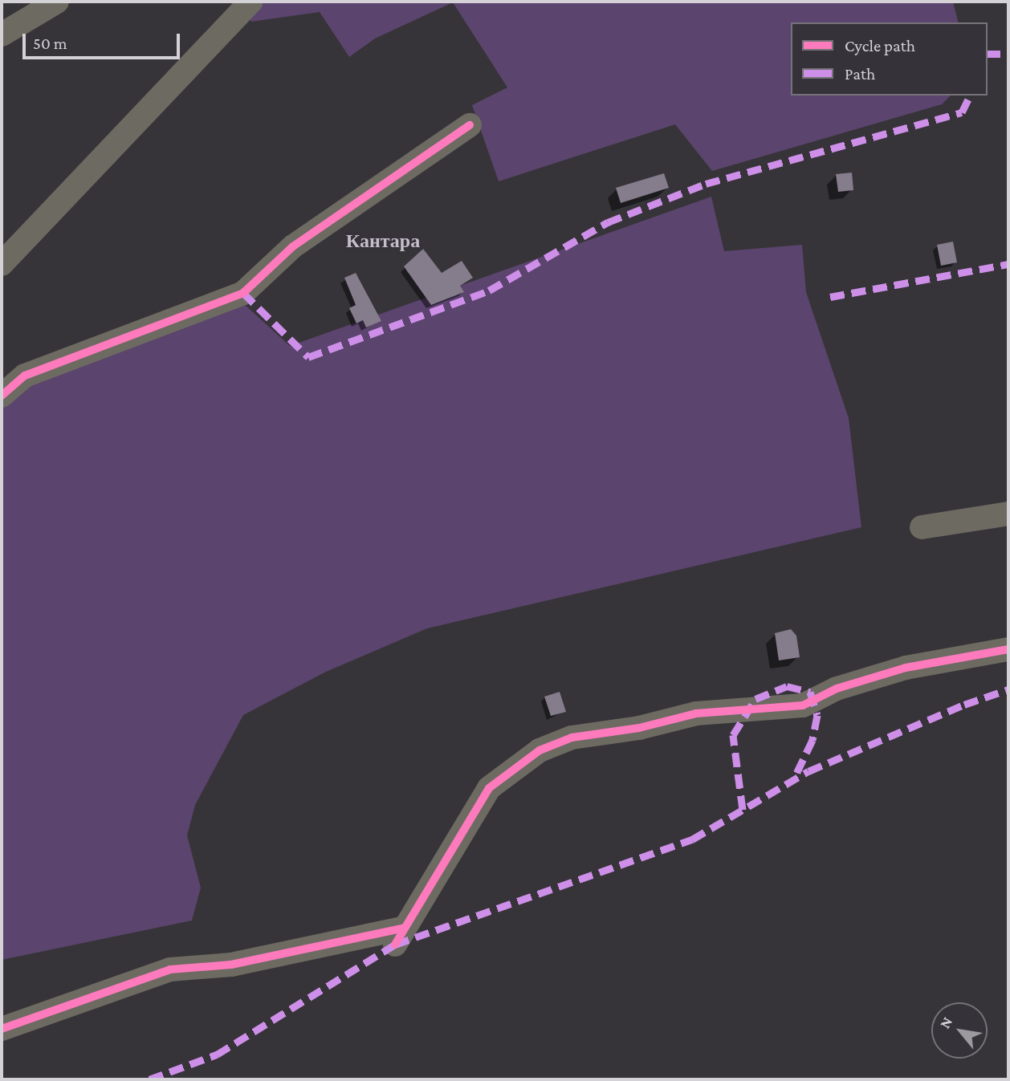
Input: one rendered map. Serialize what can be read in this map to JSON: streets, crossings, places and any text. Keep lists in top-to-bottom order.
{
  "districts": ["Кантара"],
  "legend": ["Cycle path", "Path"],
  "scale_bar": "50 m",
  "north": "top left"
}
